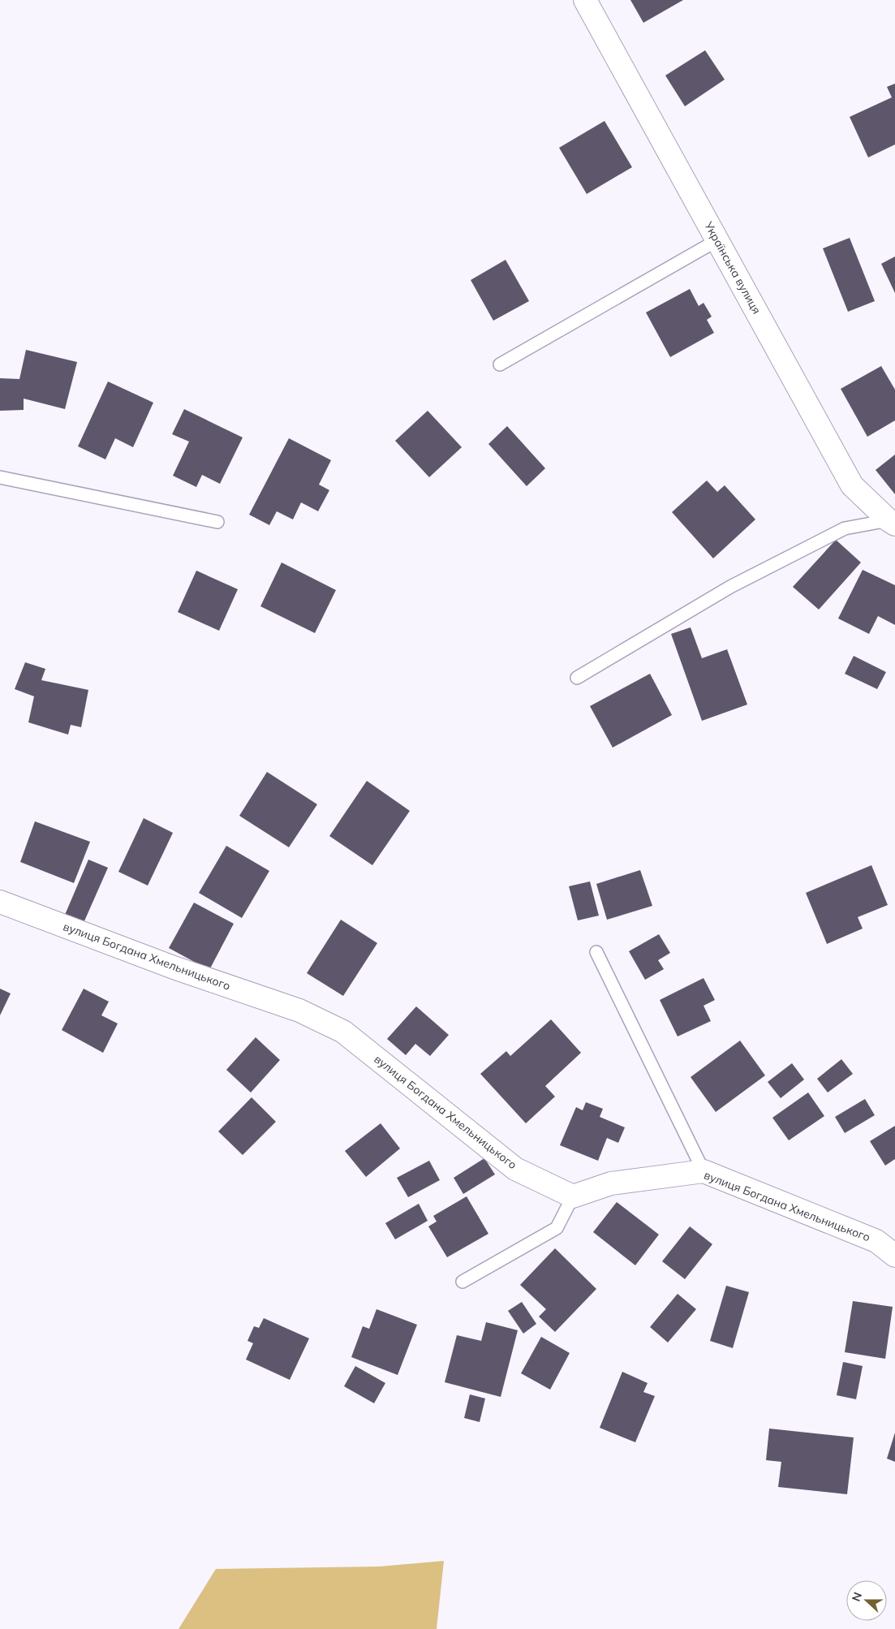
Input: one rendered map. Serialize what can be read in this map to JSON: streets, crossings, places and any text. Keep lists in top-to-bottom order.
{
  "streets": {
    "street": ["Українська вулиця", "вулиця Богдана Хмельницького"]
  },
  "north": "left"
}
